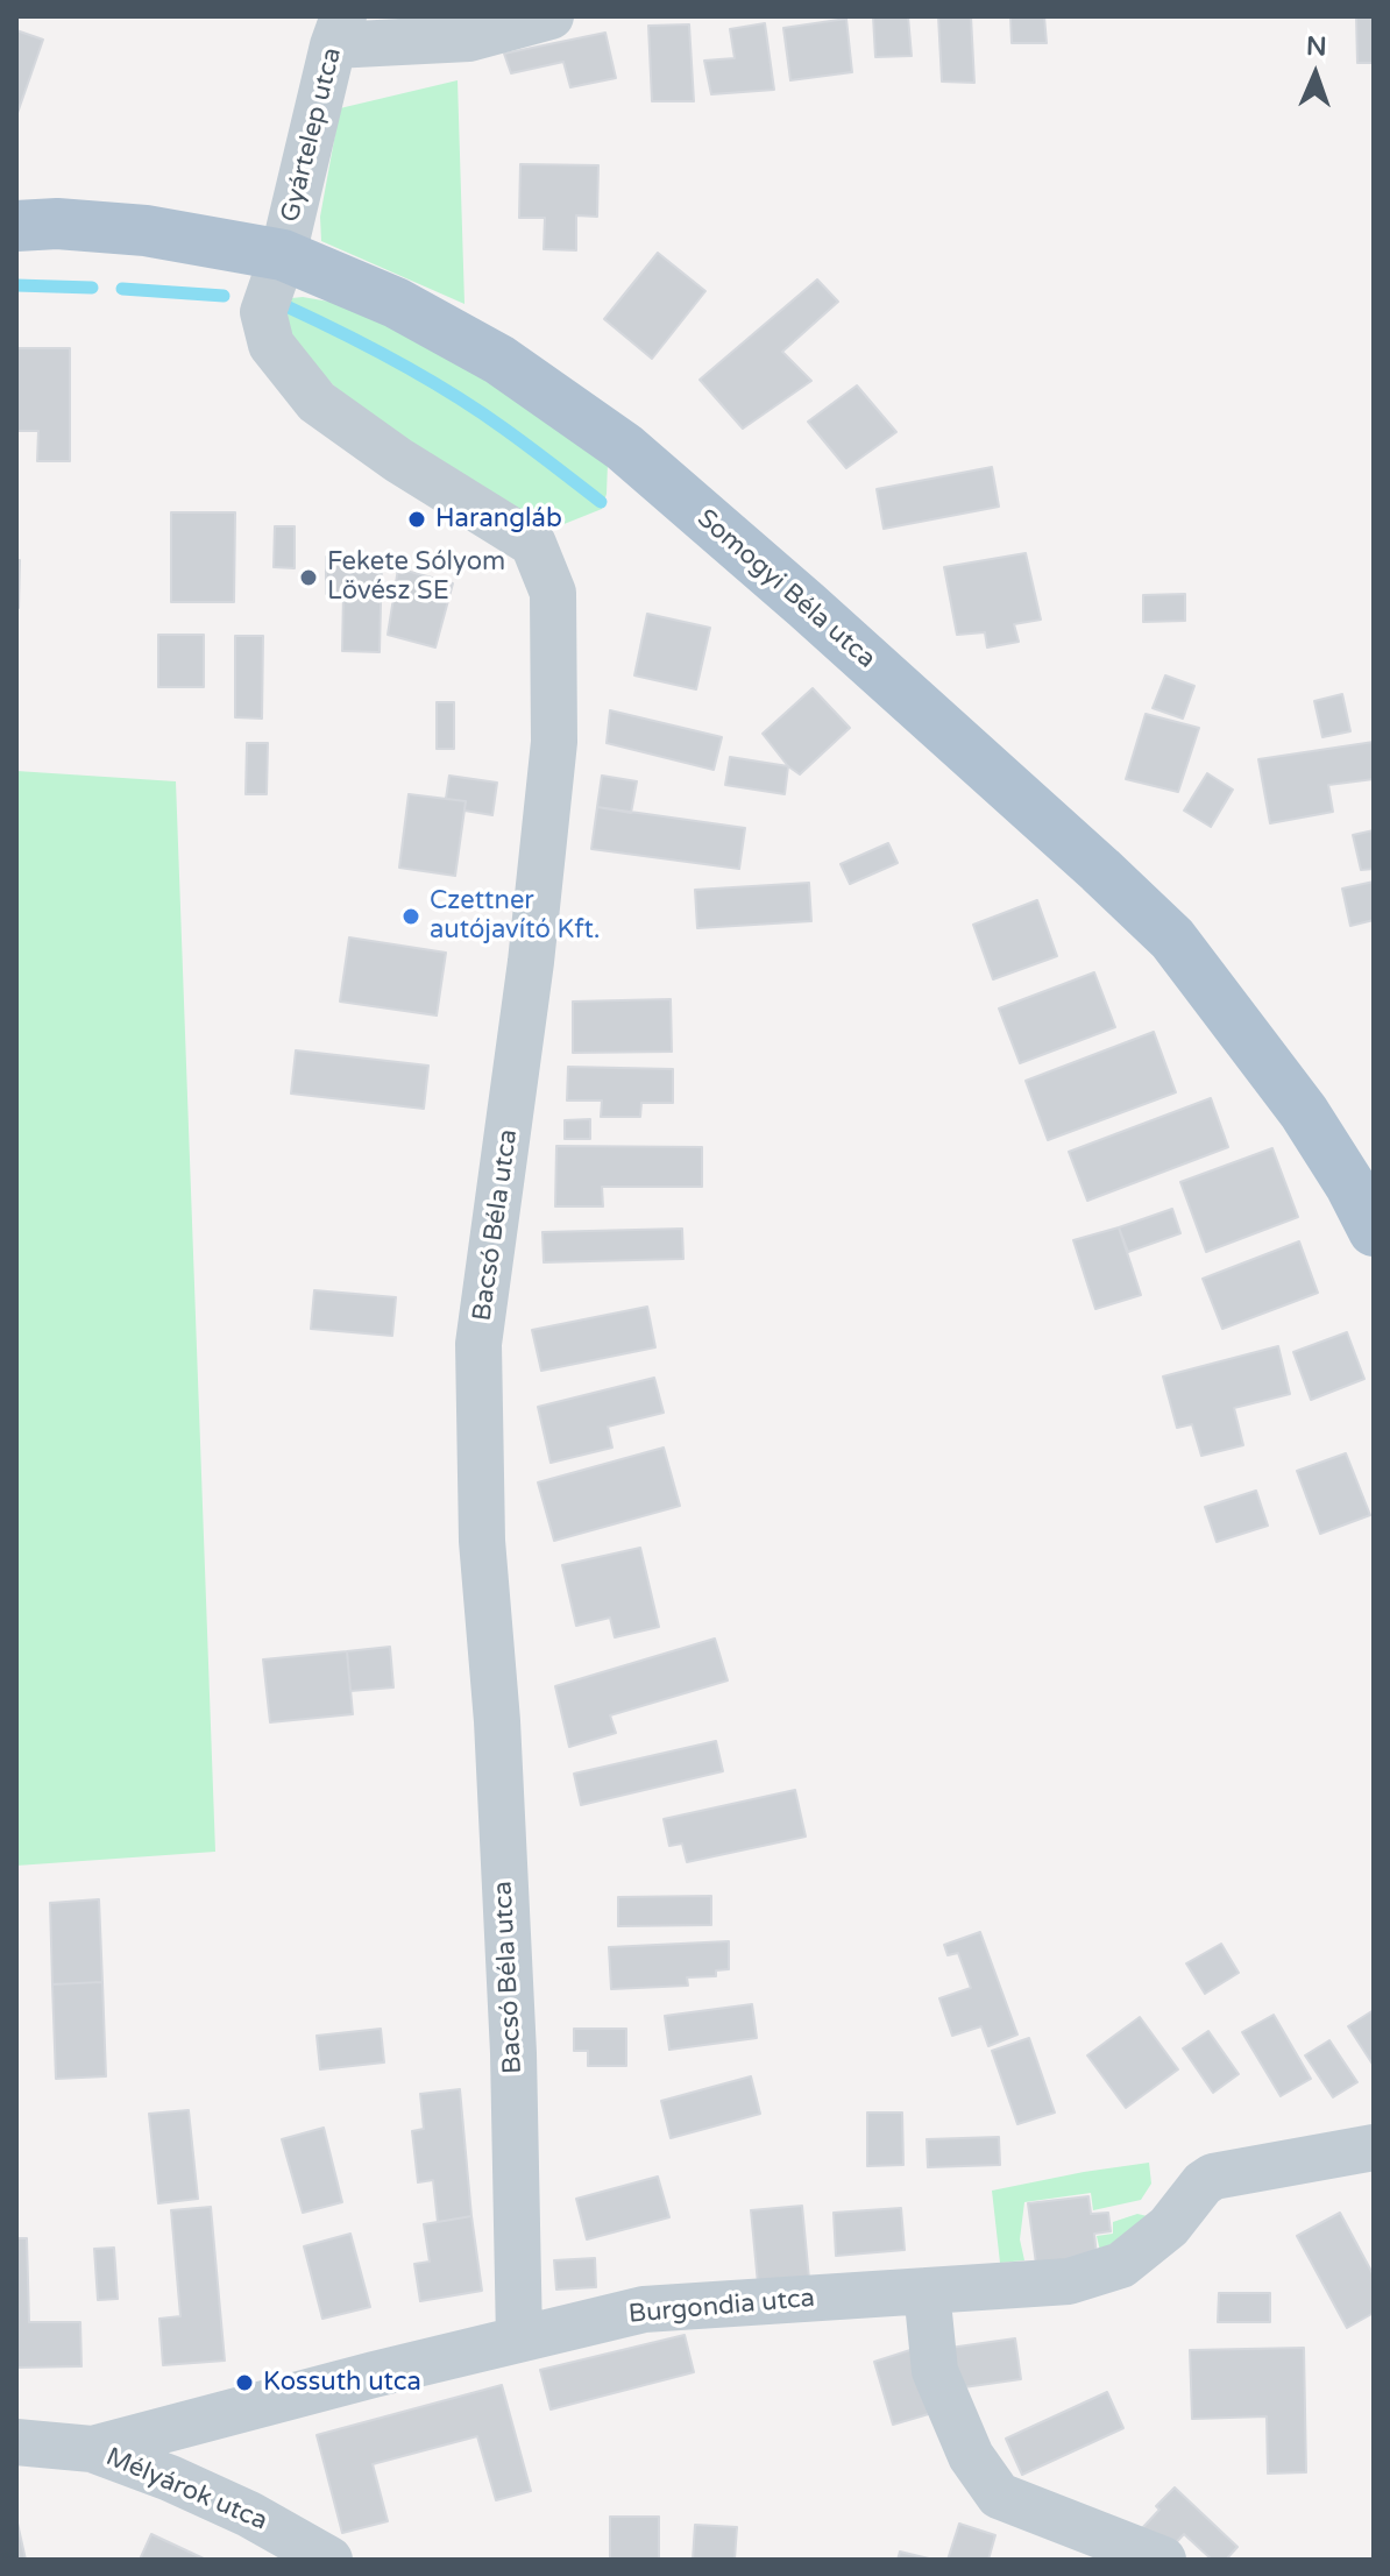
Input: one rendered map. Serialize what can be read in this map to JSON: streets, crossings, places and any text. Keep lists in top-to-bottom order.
{
  "streets": {
    "main road": ["Somogyi Béla utca"],
    "street": [
      "Gyártelep utca",
      "Bacsó Béla utca",
      "Burgondia utca",
      "Mélyárok utca"
    ]
  },
  "crossings": [
    ["Gyártelep utca", "Somogyi Béla utca"],
    ["Gyártelep utca", "Bacsó Béla utca"],
    ["Somogyi Béla utca", "Bacsó Béla utca"],
    ["Bacsó Béla utca", "Burgondia utca"],
    ["Burgondia utca", "Mélyárok utca"]
  ],
  "places": [
    "Harangláb",
    "Fekete Sólyom Lövész SE",
    "Czettner autójavító Kft.",
    "Kossuth utca"
  ],
  "north": "top"
}
